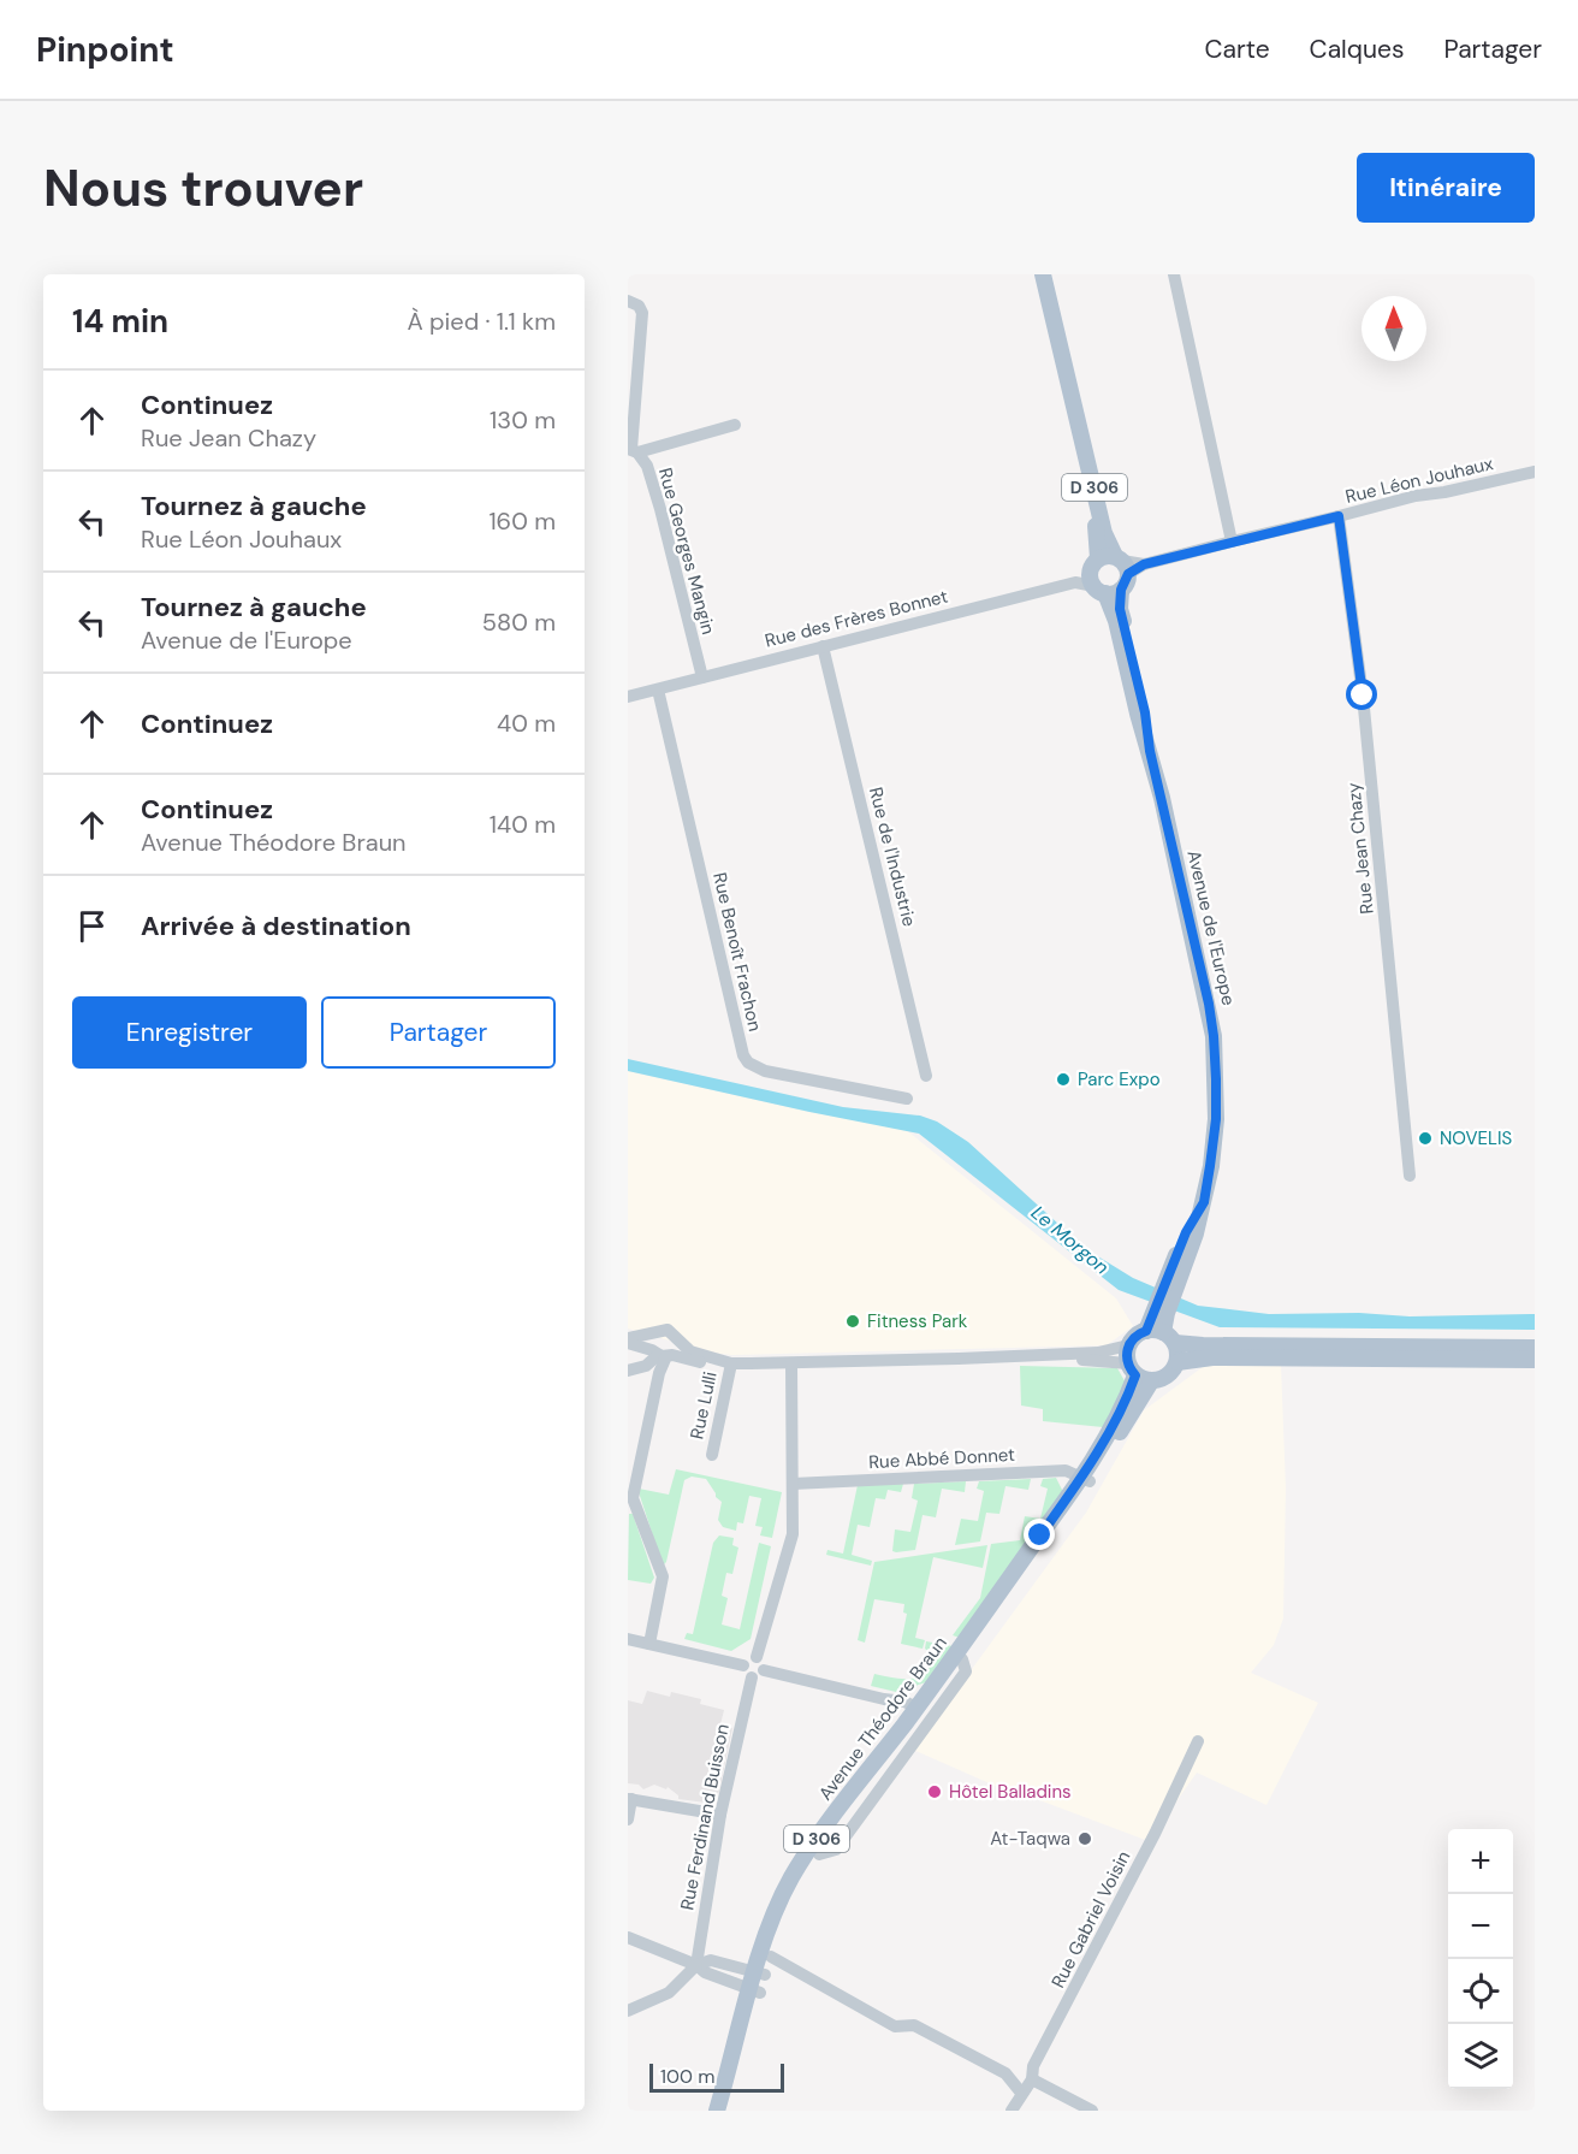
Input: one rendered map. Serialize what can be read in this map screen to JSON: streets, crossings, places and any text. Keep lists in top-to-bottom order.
{
  "streets": {
    "main road": ["D 306", "Avenue de l'Europe", "Avenue Théodore Braun"],
    "street": [
      "Rue Léon Jouhaux",
      "Rue Georges Mangin",
      "Rue des Frères Bonnet",
      "Rue Jean Chazy",
      "Rue de l'Industrie",
      "Rue Benoît Frachon",
      "Rue Lulli",
      "Rue Abbé Donnet",
      "Rue Ferdinand Buisson",
      "Rue Gabriel Voisin"
    ]
  },
  "crossings": [
    ["Rue Léon Jouhaux", "Rue des Frères Bonnet"],
    ["Rue Léon Jouhaux", "Rue Jean Chazy"],
    ["Rue Léon Jouhaux", "Avenue de l'Europe"],
    ["Rue Georges Mangin", "Rue des Frères Bonnet"],
    ["Rue des Frères Bonnet", "Rue de l'Industrie"],
    ["Rue des Frères Bonnet", "Avenue de l'Europe"],
    ["Rue des Frères Bonnet", "Rue Benoît Frachon"],
    ["Avenue de l'Europe", "Avenue Théodore Braun"],
    ["Rue Abbé Donnet", "Avenue Théodore Braun"]
  ],
  "water": ["Le Morgon"],
  "places": [
    "Parc Expo",
    "NOVELIS",
    "Fitness Park",
    "Hôtel Balladins",
    "At-Taqwa"
  ],
  "scale_bar": "100 m",
  "north": "top",
  "page": {
    "header": "Pinpoint",
    "nav": ["Carte", "Calques", "Partager"],
    "buttons": [
      "Itinéraire",
      ["Enregistrer", "Partager"]
    ],
    "title": "Nous trouver",
    "heading": ["14 min", "À pied · 1.1 km"],
    "list": [
      ["Continuez", "Rue Jean Chazy", "130 m"],
      ["Tournez à gauche", "Rue Léon Jouhaux", "160 m"],
      ["Tournez à gauche", "Avenue de l'Europe", "580 m"],
      ["Continuez", "40 m"],
      ["Continuez", "Avenue Théodore Braun", "140 m"],
      "Arrivée à destination"
    ],
    "map_buttons": ["+", "−"],
    "scale": "100 m"
  }
}
